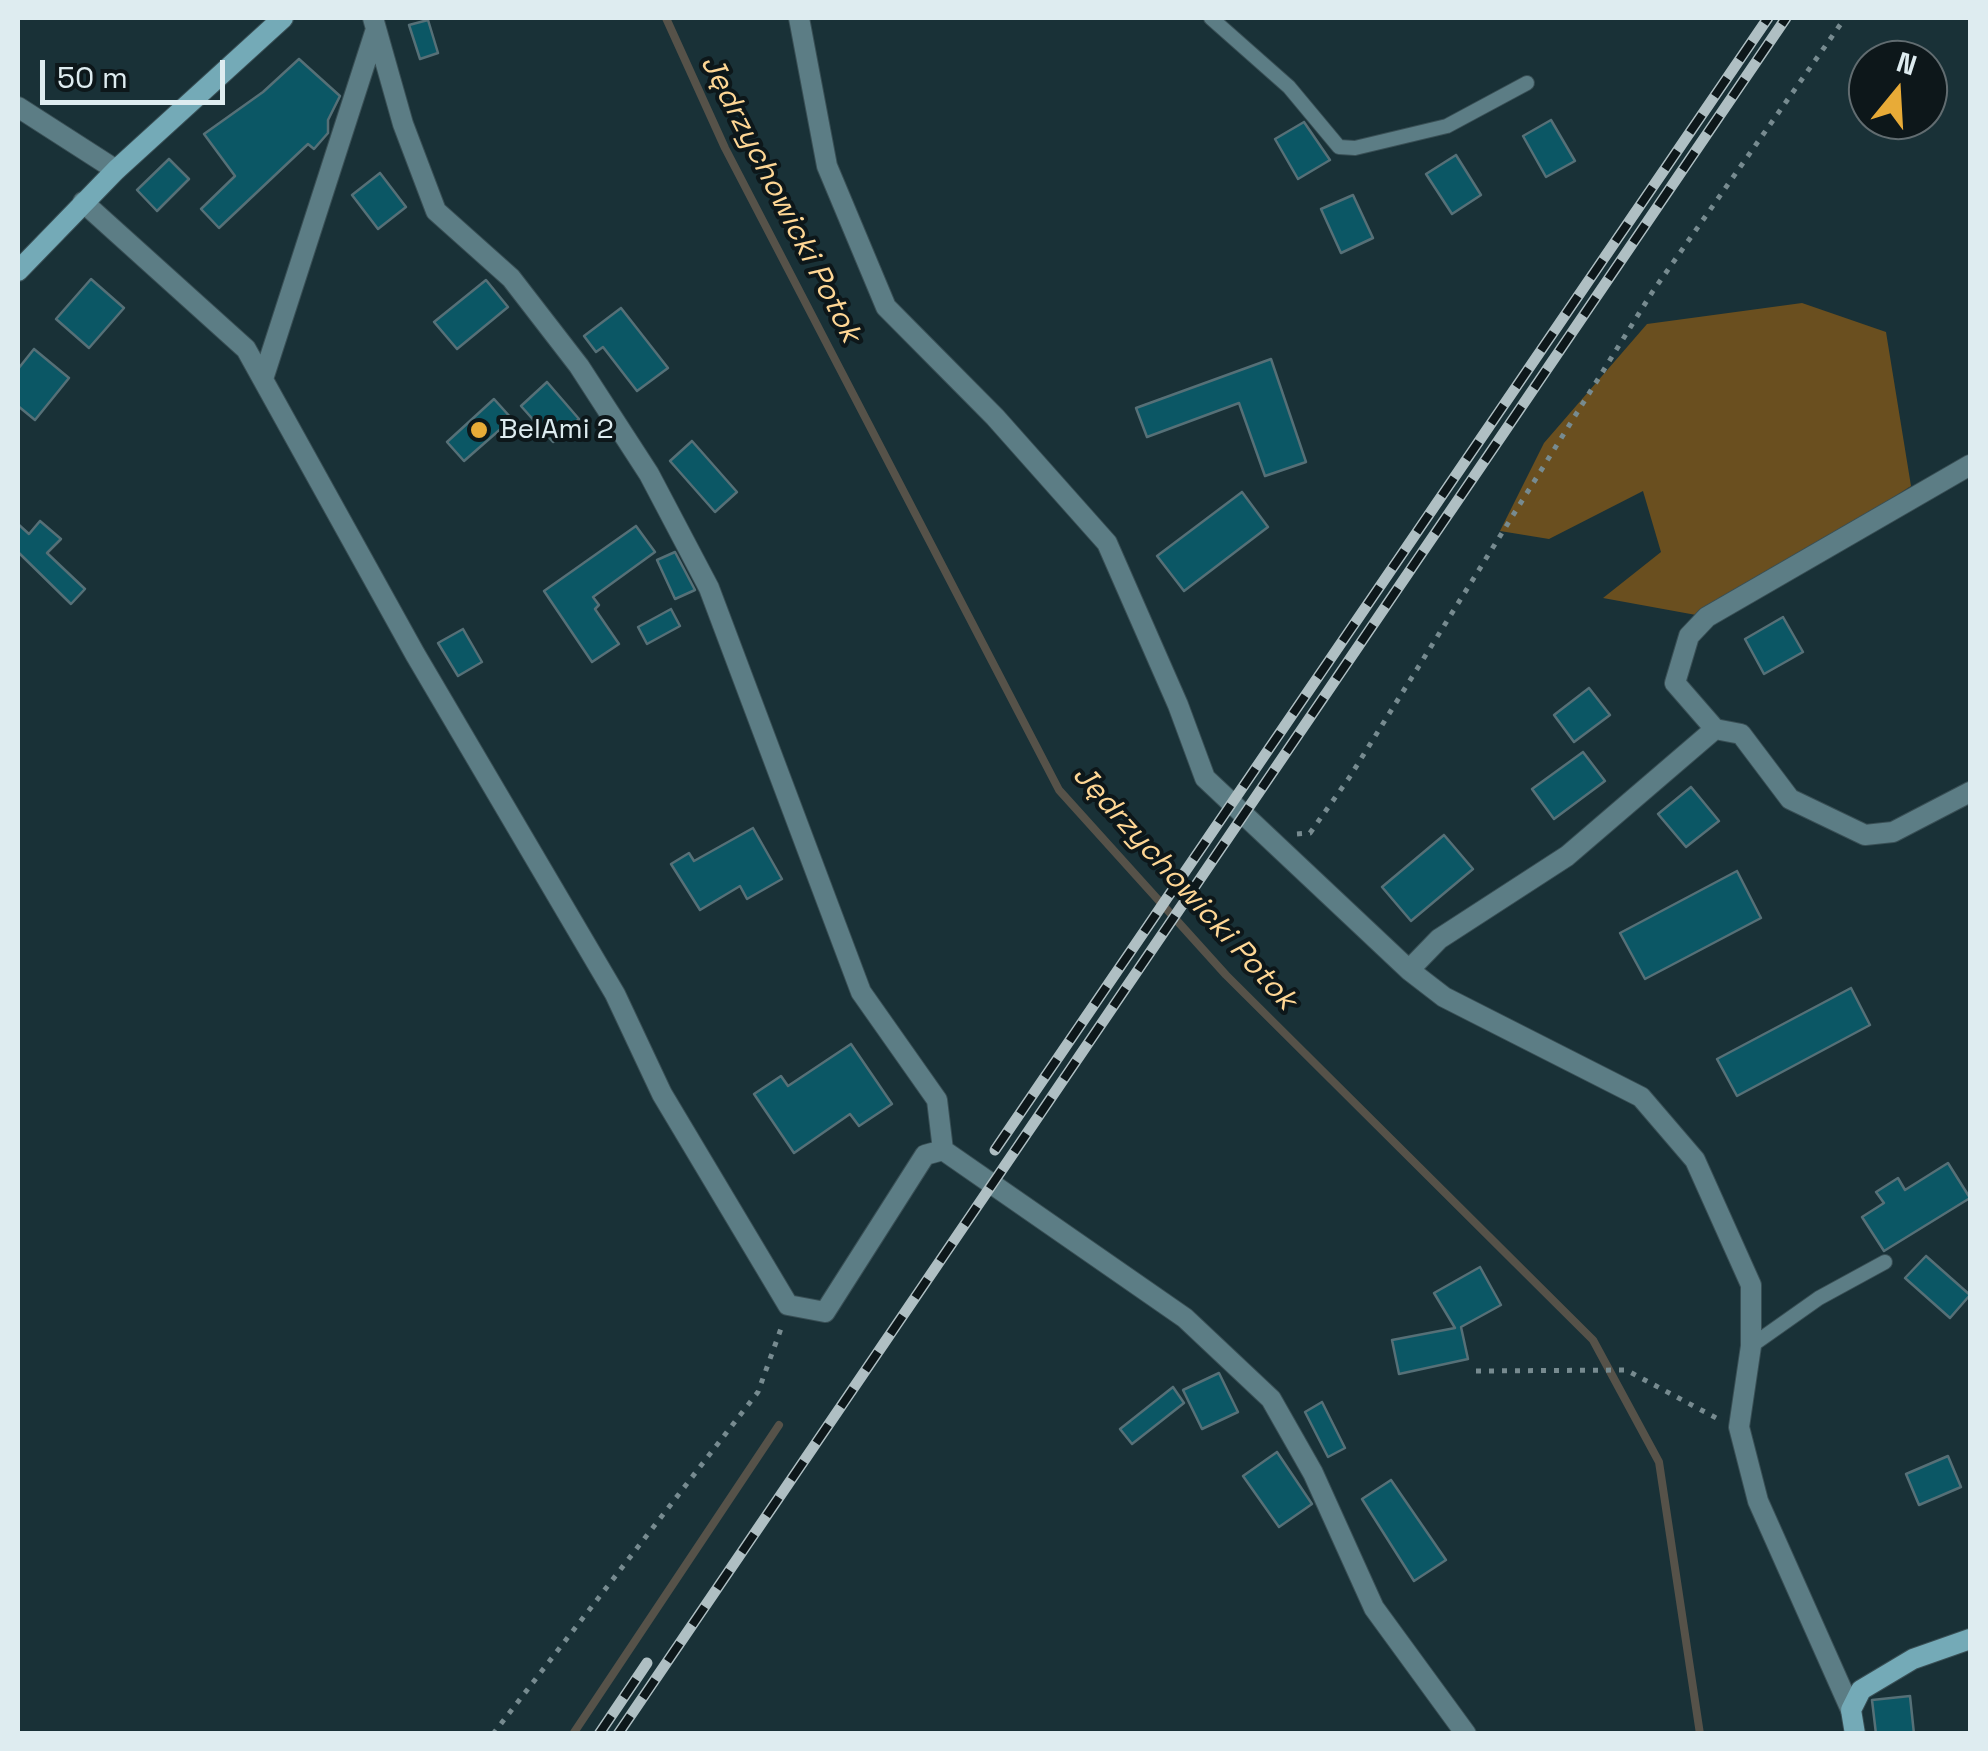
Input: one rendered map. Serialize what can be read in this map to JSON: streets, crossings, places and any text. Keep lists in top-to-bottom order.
{
  "water": ["Jędrzychowicki Potok"],
  "places": ["BelAmi 2"],
  "scale_bar": "50 m",
  "north": "top"
}
